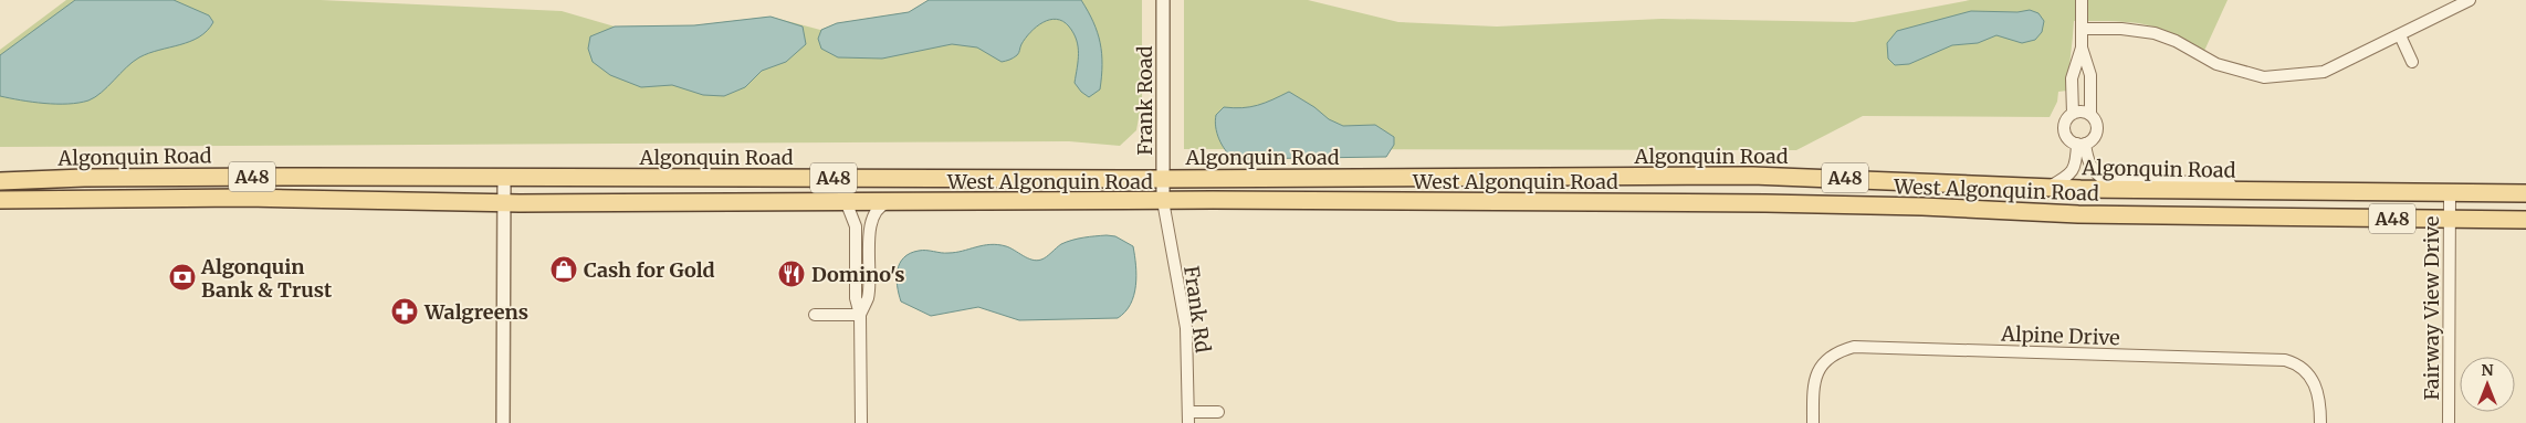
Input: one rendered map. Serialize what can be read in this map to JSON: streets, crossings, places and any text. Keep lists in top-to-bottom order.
{
  "streets": {
    "main road": ["Algonquin Road", "A48", "West Algonquin Road"],
    "street": [
      "Frank Road",
      "Fairway View Drive",
      "Frank Rd",
      "Alpine Drive"
    ]
  },
  "crossings": [
    ["Frank Road", "Algonquin Road"],
    ["Frank Road", "West Algonquin Road"],
    ["Frank Road", "Frank Rd"],
    ["Algonquin Road", "Fairway View Drive"],
    ["A48", "West Algonquin Road"],
    ["West Algonquin Road", "Fairway View Drive"],
    ["West Algonquin Road", "Frank Rd"]
  ],
  "places": {
    "shop": ["Cash for Gold"],
    "restaurant": ["Domino's"],
    "bank": ["Algonquin Bank & Trust"],
    "pharmacy": ["Walgreens"]
  },
  "north": "top"
}
